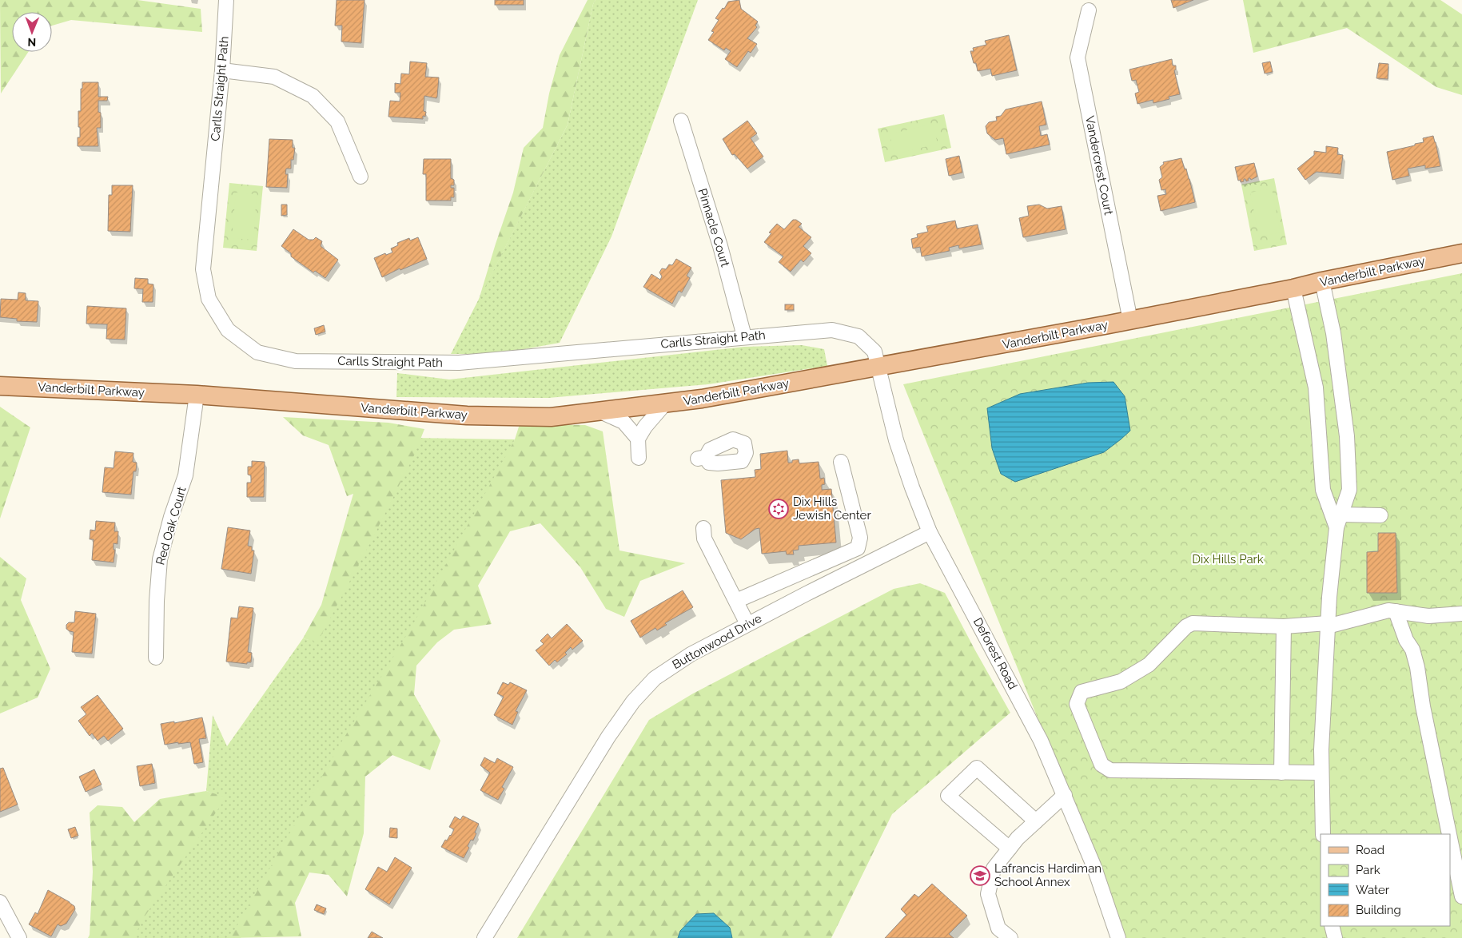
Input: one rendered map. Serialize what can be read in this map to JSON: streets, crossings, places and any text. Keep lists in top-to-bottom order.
{
  "streets": {
    "main road": ["Vanderbilt Parkway"],
    "street": [
      "Carlls Straight Path",
      "Vandercrest Court",
      "Pinnacle Court",
      "Red Oak Court",
      "Buttonwood Drive",
      "Deforest Road"
    ]
  },
  "crossings": [
    ["Carlls Straight Path", "Pinnacle Court"],
    ["Carlls Straight Path", "Vanderbilt Parkway"],
    ["Carlls Straight Path", "Deforest Road"],
    ["Vandercrest Court", "Vanderbilt Parkway"],
    ["Vanderbilt Parkway", "Red Oak Court"],
    ["Vanderbilt Parkway", "Deforest Road"],
    ["Buttonwood Drive", "Deforest Road"]
  ],
  "parks": ["Dix Hills Park"],
  "places": {
    "synagogue": ["Dix Hills Jewish Center"],
    "school or university": ["Lafrancis Hardiman School Annex"]
  },
  "legend": [
    "Road",
    "Park",
    "Water",
    "Building"
  ],
  "north": "bottom"
}
